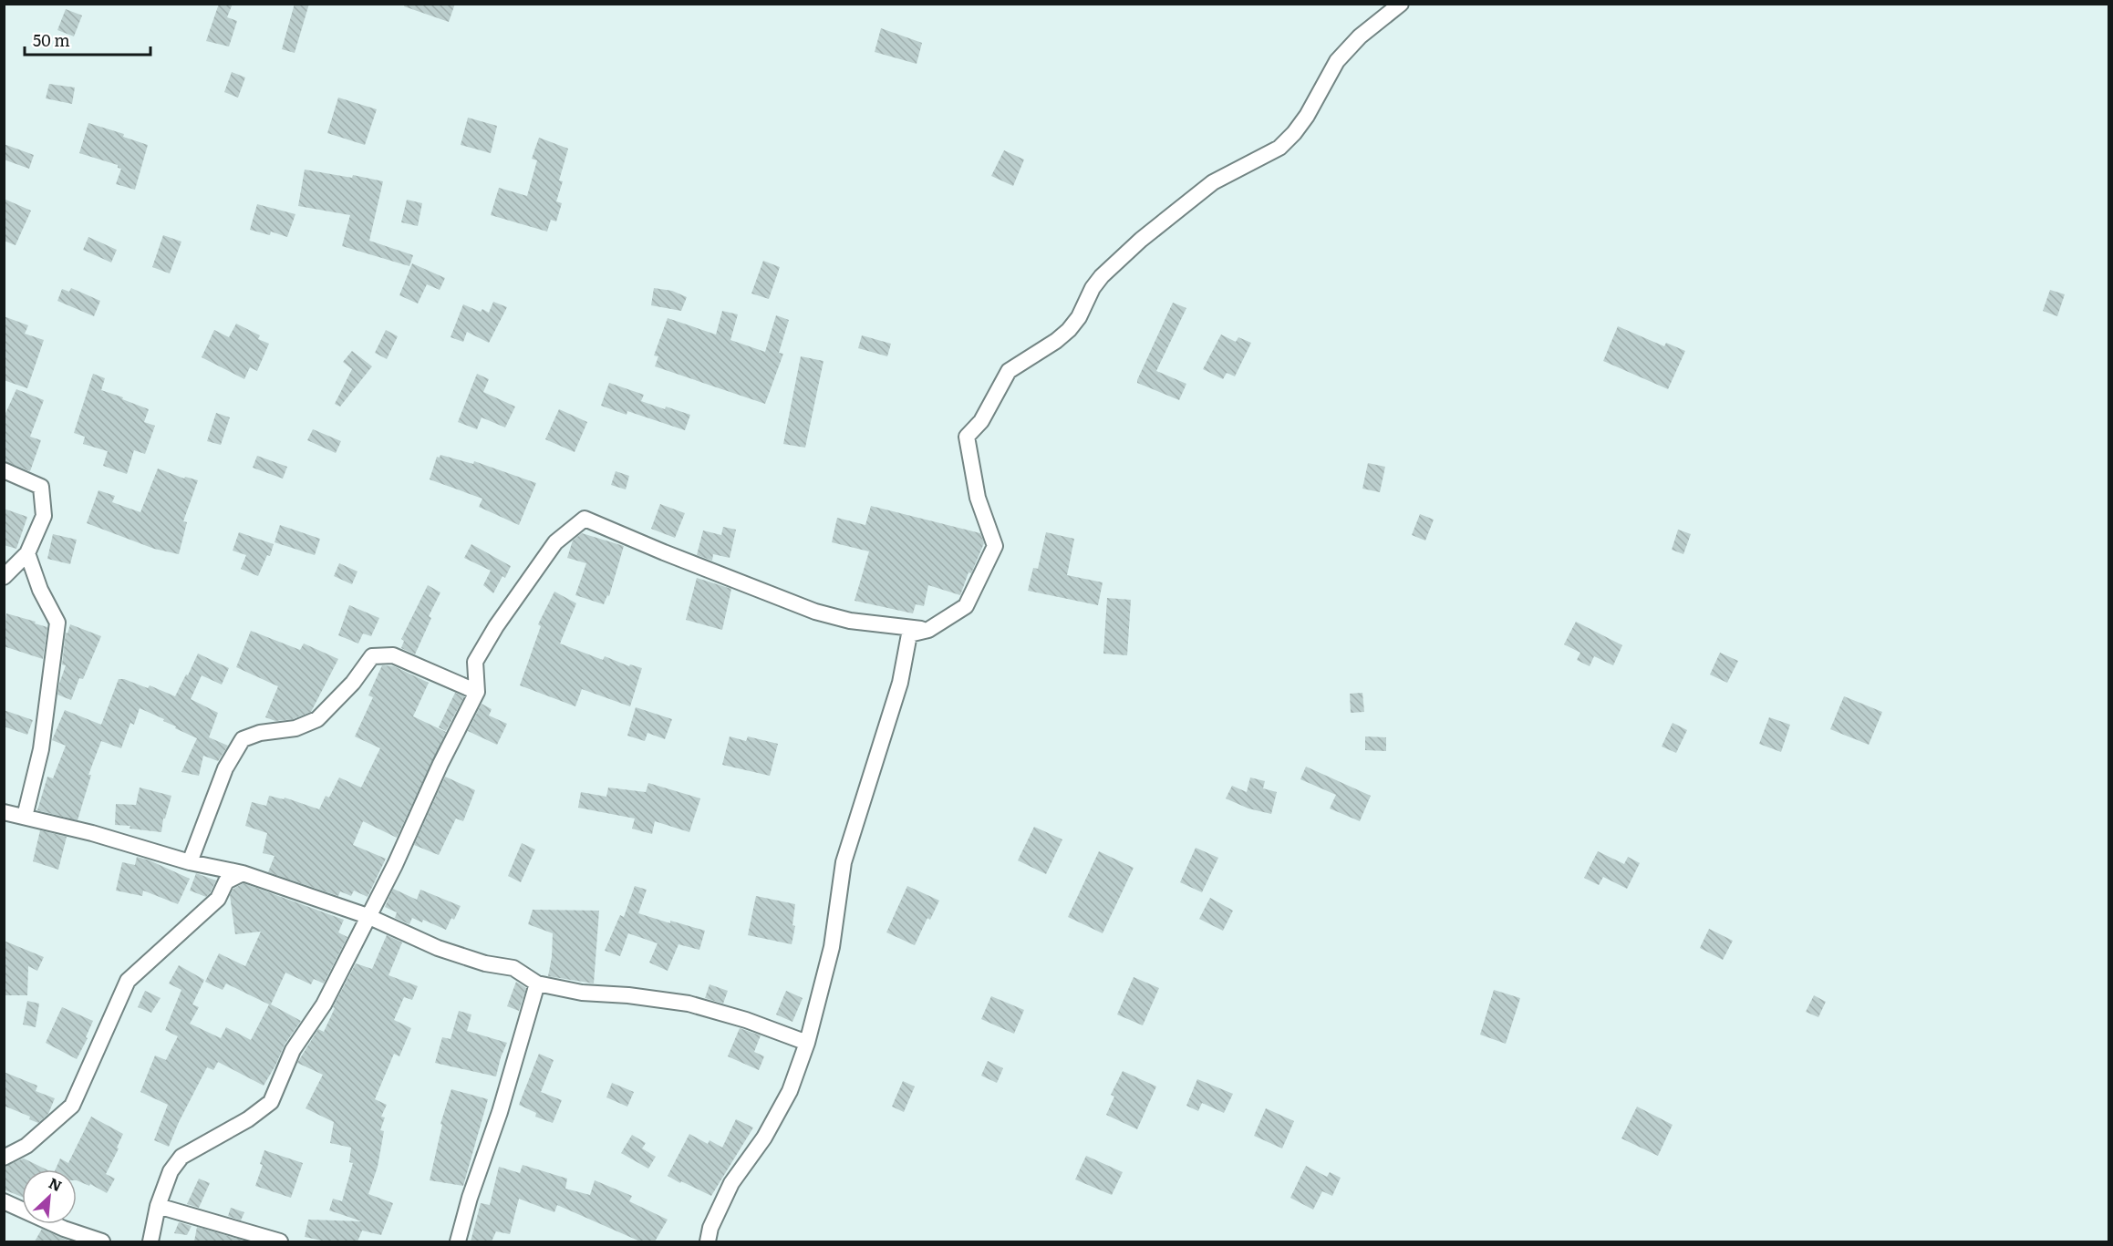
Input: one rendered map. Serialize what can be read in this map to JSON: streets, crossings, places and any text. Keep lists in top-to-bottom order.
{
  "scale_bar": "50 m",
  "north": "top right"
}
